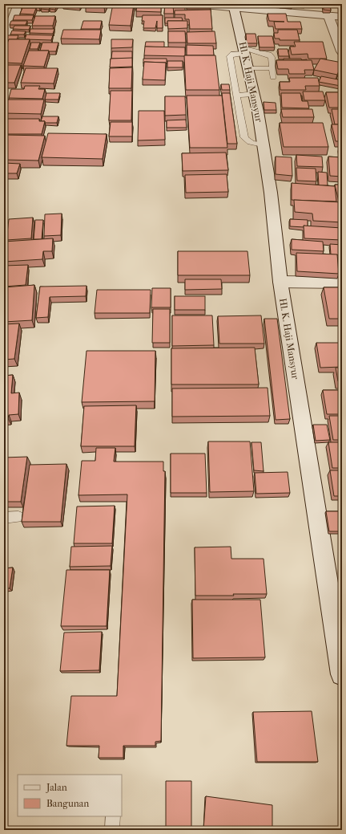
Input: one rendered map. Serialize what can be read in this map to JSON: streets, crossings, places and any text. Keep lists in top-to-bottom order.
{
  "streets": {
    "street": ["Hl. K. Haji Mansyur"]
  },
  "legend": ["Jalan", "Bangunan"]
}
